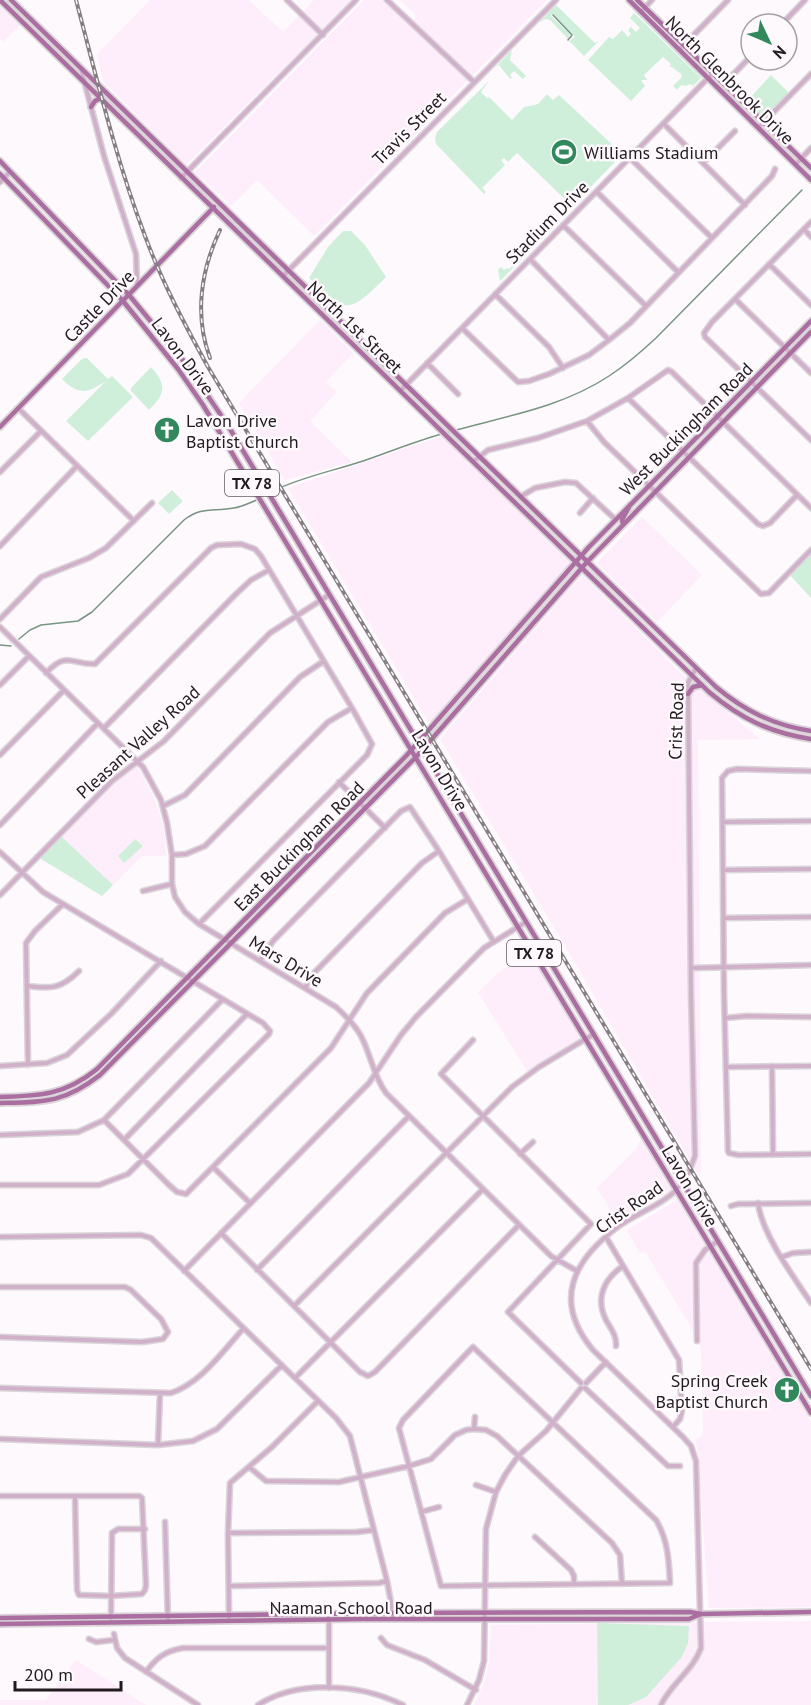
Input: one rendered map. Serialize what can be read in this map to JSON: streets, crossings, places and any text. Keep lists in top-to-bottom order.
{
  "streets": {
    "main road": [
      "North Glenbrook Drive",
      "Castle Drive",
      "North 1st Street",
      "Lavon Drive",
      "West Buckingham Road",
      "TX 78",
      "East Buckingham Road",
      "Naaman School Road"
    ],
    "street": [
      "Travis Street",
      "Stadium Drive",
      "Crist Road",
      "Pleasant Valley Road",
      "Mars Drive"
    ]
  },
  "crossings": [
    ["North Glenbrook Drive", "Stadium Drive"],
    ["Travis Street", "North 1st Street"],
    ["Stadium Drive", "North 1st Street"],
    ["Castle Drive", "North 1st Street"],
    ["Castle Drive", "Lavon Drive"],
    ["North 1st Street", "West Buckingham Road"],
    ["North 1st Street", "Crist Road"],
    ["North 1st Street", "East Buckingham Road"],
    ["Lavon Drive", "Crist Road"],
    ["Lavon Drive", "Pleasant Valley Road"],
    ["Lavon Drive", "East Buckingham Road"],
    ["West Buckingham Road", "East Buckingham Road"],
    ["Crist Road", "Mars Drive"],
    ["Crist Road", "Naaman School Road"],
    ["Pleasant Valley Road", "Mars Drive"],
    ["East Buckingham Road", "Mars Drive"]
  ],
  "places": {
    "sports": ["Williams Stadium"],
    "church": ["Lavon Drive Baptist Church", "Spring Creek Baptist Church"]
  },
  "scale_bar": "200 m",
  "north": "bottom right"
}
